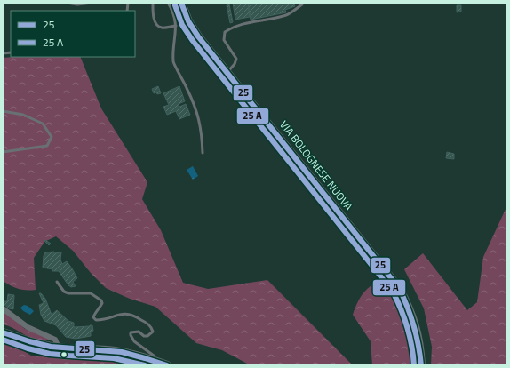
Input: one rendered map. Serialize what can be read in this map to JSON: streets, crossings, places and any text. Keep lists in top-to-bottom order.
{
  "streets": {
    "main road": ["VIA BOLOGNESE NUOVA"]
  },
  "lines": ["transit line 25"],
  "legend": ["25", "25 A"]
}
